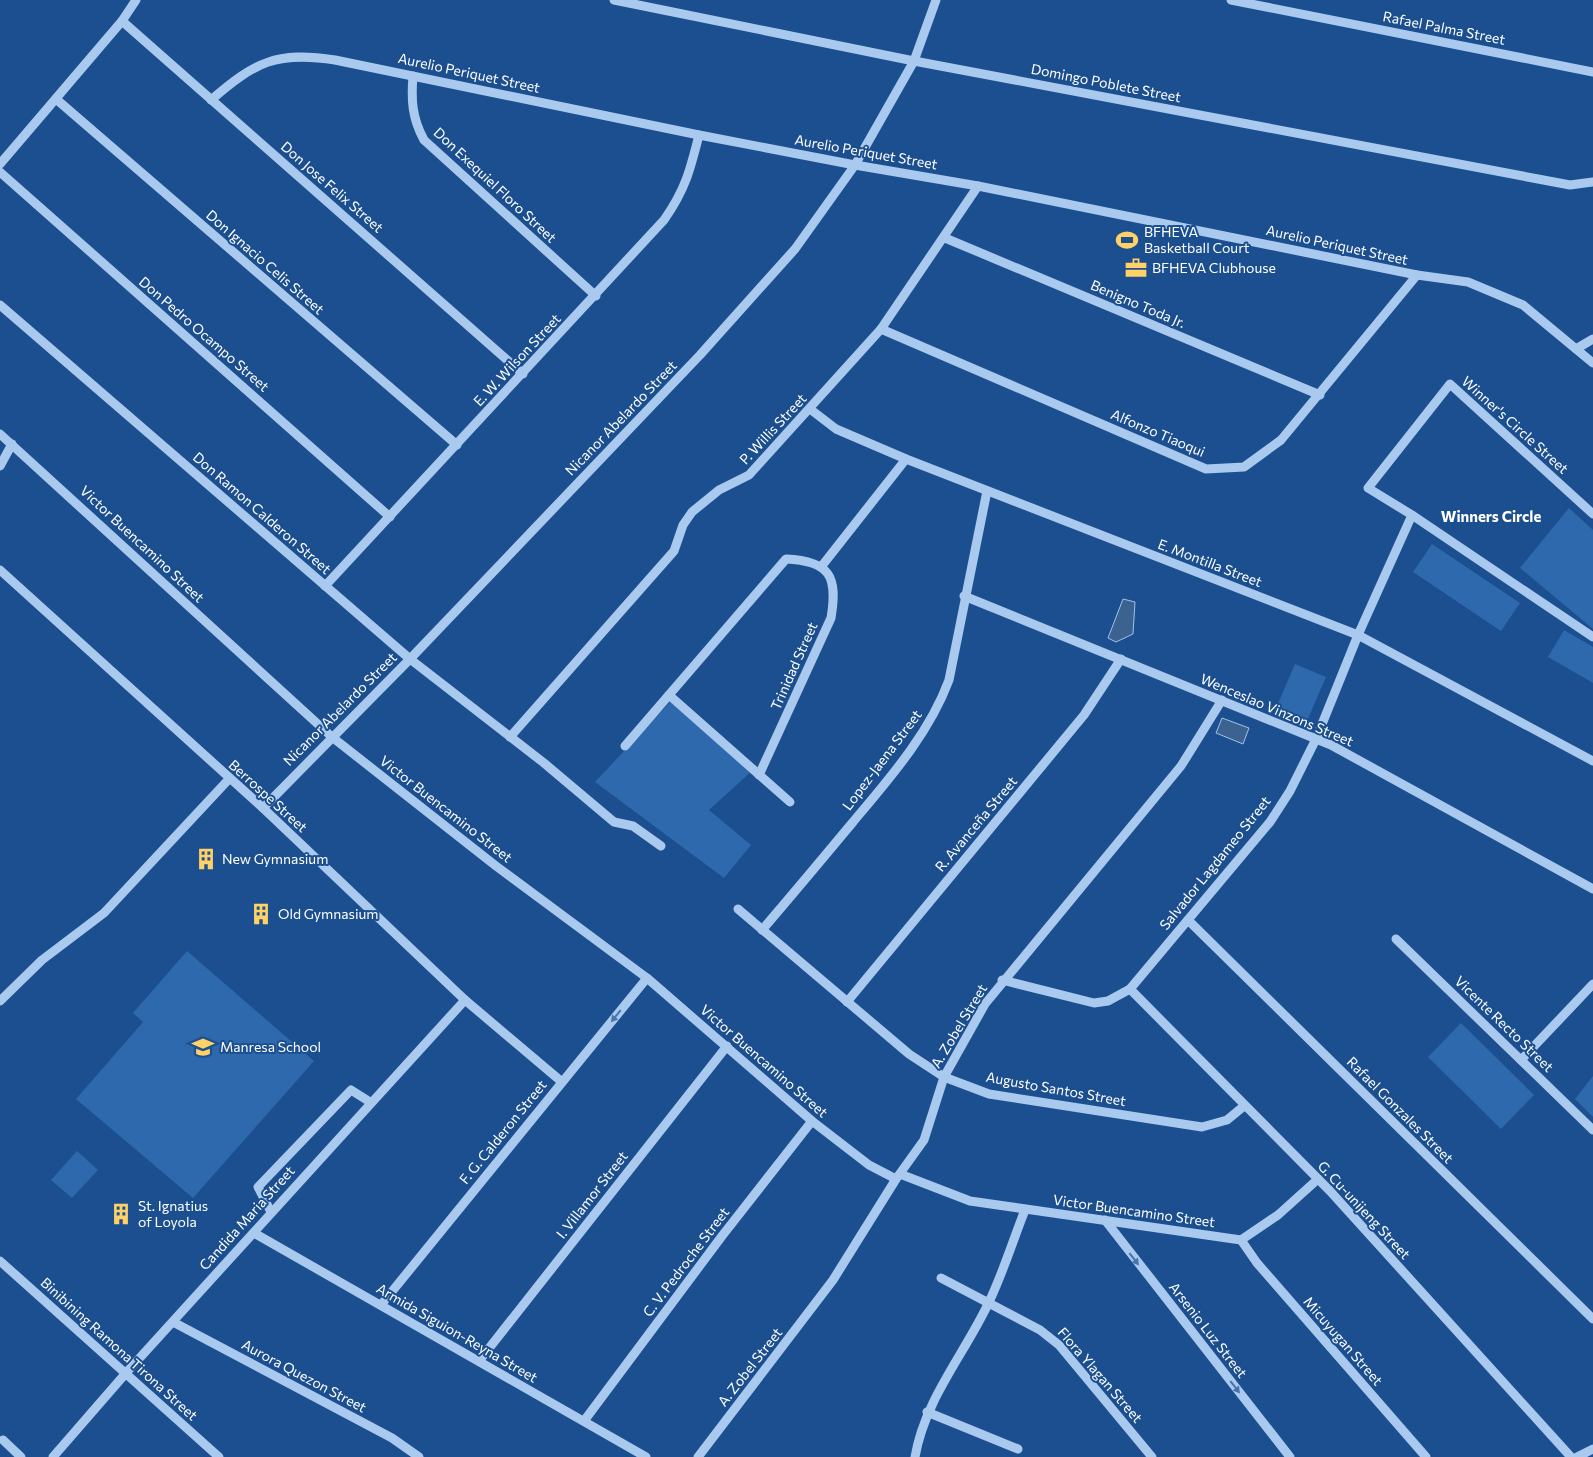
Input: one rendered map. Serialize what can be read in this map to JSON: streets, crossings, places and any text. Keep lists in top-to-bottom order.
{
  "streets": {
    "street": [
      "Rafael Palma Street",
      "Aurelio Periquet Street",
      "Domingo Poblete Street",
      "Don Exequiel Floro Street",
      "Don Jose Felix Street",
      "Don Ignacio Celis Street",
      "Benigno Toda Jr.",
      "Don Pedro Ocampo Street",
      "E. W. Wilson Street",
      "Nicanor Abelardo Street",
      "Winner's Circle Street",
      "P. Willis Street",
      "Alfonzo Tiaoqui",
      "Don Ramon Calderon Street",
      "Victor Buencamino Street",
      "E. Montilla Street",
      "Trinidad Street",
      "Wenceslao Vinzons Street",
      "Lopez-Jaena Street",
      "Berrospe Street",
      "R. Avanceña Street",
      "Salvador Lagdameo Street",
      "Vicente Recto Street",
      "A. Zobel Street",
      "Augusto Santos Street",
      "Rafael Gonzales Street",
      "F. G. Calderon Street",
      "I. Villamor Street",
      "G. Cu-unijeng Street",
      "Candida Maria Street",
      "C. V. Pedroche Street",
      "Arsenio Luz Street",
      "Armida Siguion-Reyna Street",
      "Micuyugan Street",
      "Binibining Ramona Tirona Street",
      "Flora Ylagan Street",
      "Aurora Quezon Street"
    ]
  },
  "crossings": [
    ["Aurelio Periquet Street", "Don Exequiel Floro Street"],
    ["Aurelio Periquet Street", "Don Jose Felix Street"],
    ["Aurelio Periquet Street", "E. W. Wilson Street"],
    ["Aurelio Periquet Street", "Nicanor Abelardo Street"],
    ["Aurelio Periquet Street", "P. Willis Street"],
    ["Aurelio Periquet Street", "Alfonzo Tiaoqui"],
    ["Domingo Poblete Street", "Nicanor Abelardo Street"],
    ["Don Exequiel Floro Street", "E. W. Wilson Street"],
    ["Don Jose Felix Street", "E. W. Wilson Street"],
    ["Don Ignacio Celis Street", "E. W. Wilson Street"],
    ["Benigno Toda Jr.", "P. Willis Street"],
    ["Benigno Toda Jr.", "Alfonzo Tiaoqui"],
    ["Don Pedro Ocampo Street", "E. W. Wilson Street"],
    ["E. W. Wilson Street", "Don Ramon Calderon Street"],
    ["Nicanor Abelardo Street", "Don Ramon Calderon Street"],
    ["Nicanor Abelardo Street", "Victor Buencamino Street"],
    ["Nicanor Abelardo Street", "Berrospe Street"],
    ["Winner's Circle Street", "Salvador Lagdameo Street"],
    ["P. Willis Street", "Alfonzo Tiaoqui"],
    ["P. Willis Street", "Don Ramon Calderon Street"],
    ["P. Willis Street", "E. Montilla Street"],
    ["Victor Buencamino Street", "A. Zobel Street"],
    ["Victor Buencamino Street", "F. G. Calderon Street"],
    ["Victor Buencamino Street", "I. Villamor Street"],
    ["Victor Buencamino Street", "C. V. Pedroche Street"],
    ["Victor Buencamino Street", "Arsenio Luz Street"],
    ["Victor Buencamino Street", "Micuyugan Street"],
    ["E. Montilla Street", "Lopez-Jaena Street"],
    ["E. Montilla Street", "Salvador Lagdameo Street"],
    ["Wenceslao Vinzons Street", "Lopez-Jaena Street"],
    ["Wenceslao Vinzons Street", "R. Avanceña Street"],
    ["Wenceslao Vinzons Street", "Salvador Lagdameo Street"],
    ["Wenceslao Vinzons Street", "A. Zobel Street"],
    ["Lopez-Jaena Street", "Augusto Santos Street"],
    ["Berrospe Street", "F. G. Calderon Street"],
    ["Berrospe Street", "Candida Maria Street"],
    ["R. Avanceña Street", "Augusto Santos Street"],
    ["Salvador Lagdameo Street", "A. Zobel Street"],
    ["Salvador Lagdameo Street", "Rafael Gonzales Street"],
    ["Salvador Lagdameo Street", "G. Cu-unijeng Street"],
    ["A. Zobel Street", "Augusto Santos Street"],
    ["Augusto Santos Street", "G. Cu-unijeng Street"],
    ["F. G. Calderon Street", "Armida Siguion-Reyna Street"],
    ["I. Villamor Street", "Armida Siguion-Reyna Street"],
    ["Candida Maria Street", "Armida Siguion-Reyna Street"],
    ["Candida Maria Street", "Binibining Ramona Tirona Street"],
    ["Candida Maria Street", "Aurora Quezon Street"],
    ["C. V. Pedroche Street", "Armida Siguion-Reyna Street"]
  ],
  "one_way": ["Arsenio Luz Street"],
  "districts": ["Winners Circle"],
  "places": {
    "sports": ["BFHEVA Basketball Court"],
    "office": ["BFHEVA Clubhouse"],
    "building": ["New Gymnasium", "Old Gymnasium", "St. Ignatius of Loyola"],
    "school or university": ["Manresa School"]
  }
}
